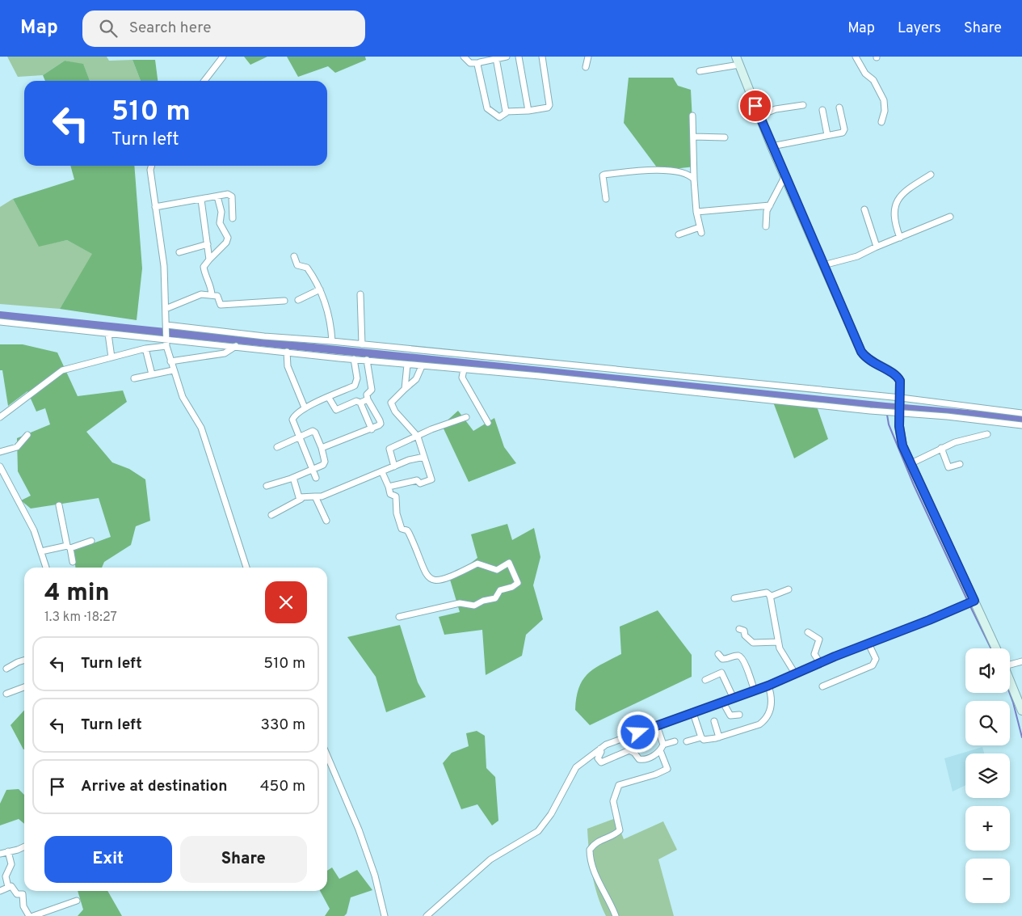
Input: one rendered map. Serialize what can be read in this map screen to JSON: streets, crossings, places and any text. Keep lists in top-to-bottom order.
{
  "page": {
    "header": "Map",
    "search": "Search here",
    "nav": ["Map", "Layers", "Share"],
    "turn": ["510 m", "Turn left"],
    "heading": ["4 min", "1.3 km · 18:27"],
    "list": [
      {
        "name": "Turn left",
        "value": "510 m"
      },
      {
        "name": "Turn left",
        "value": "330 m"
      },
      {
        "name": "Arrive at destination",
        "value": "450 m"
      }
    ],
    "map_buttons": ["+", "−"],
    "buttons": ["Exit", "Share"]
  }
}
